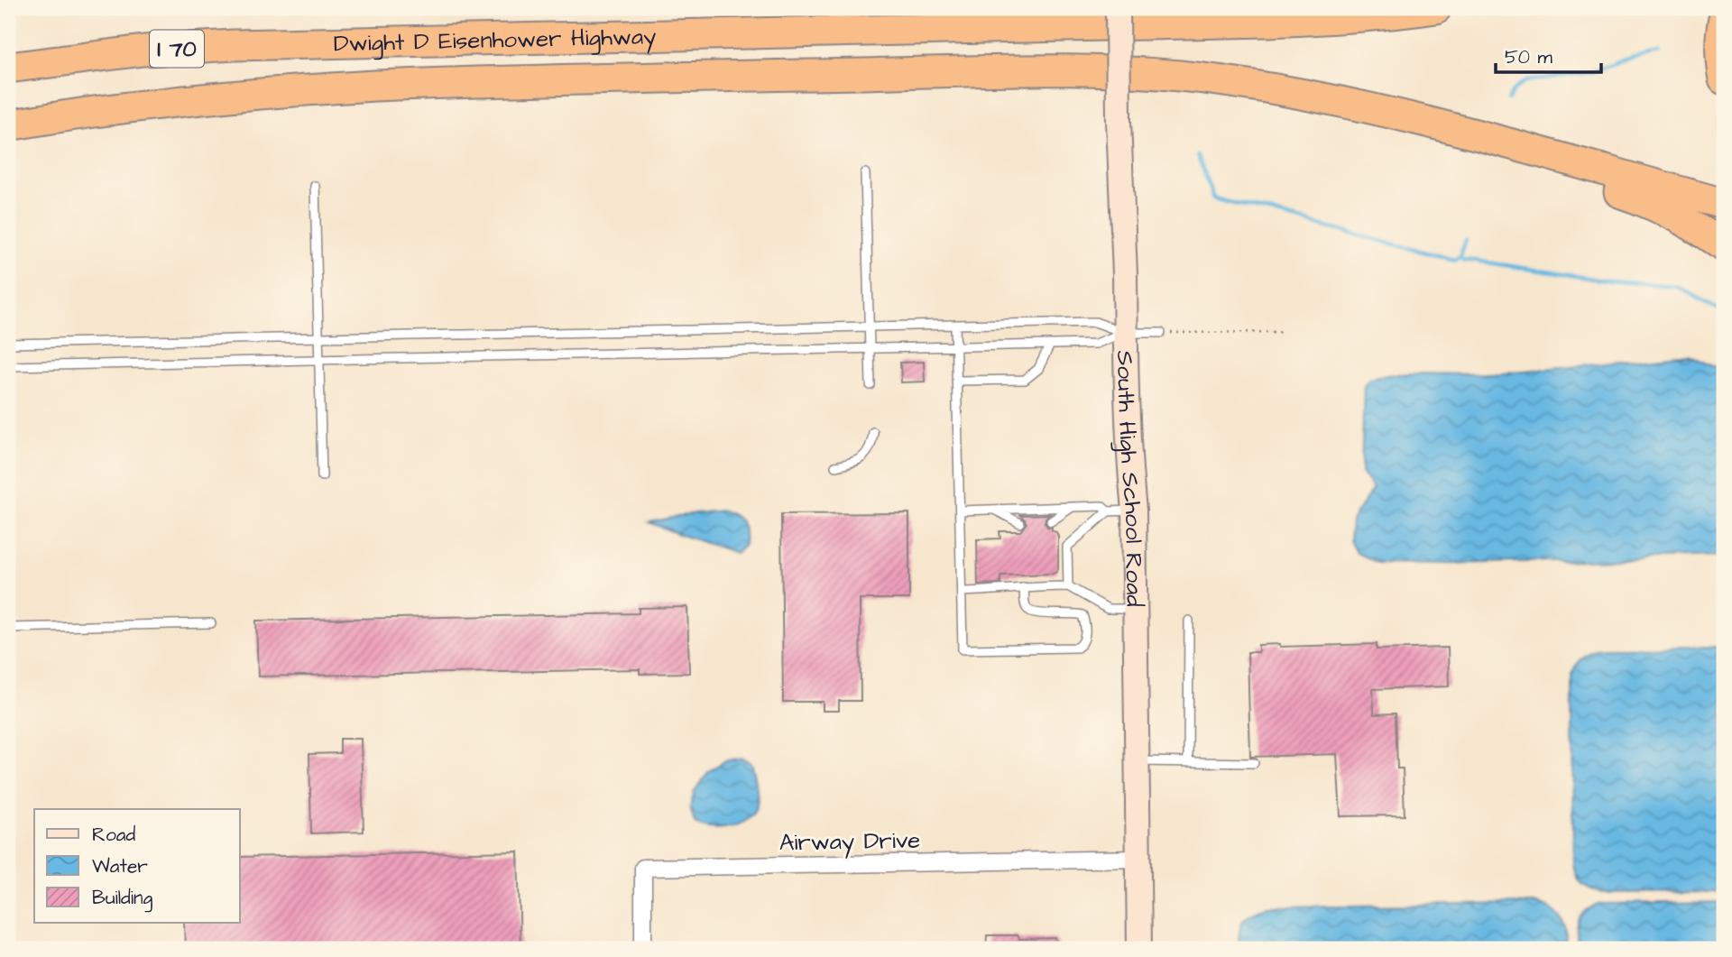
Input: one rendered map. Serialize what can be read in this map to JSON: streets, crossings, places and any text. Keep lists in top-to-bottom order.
{
  "streets": {
    "highway": ["Dwight D Eisenhower Highway", "I 70"],
    "street": ["South High School Road", "Airway Drive"]
  },
  "crossings": [
    ["South High School Road", "Airway Drive"]
  ],
  "legend": ["Road", "Water", "Building"],
  "scale_bar": "50 m"
}
